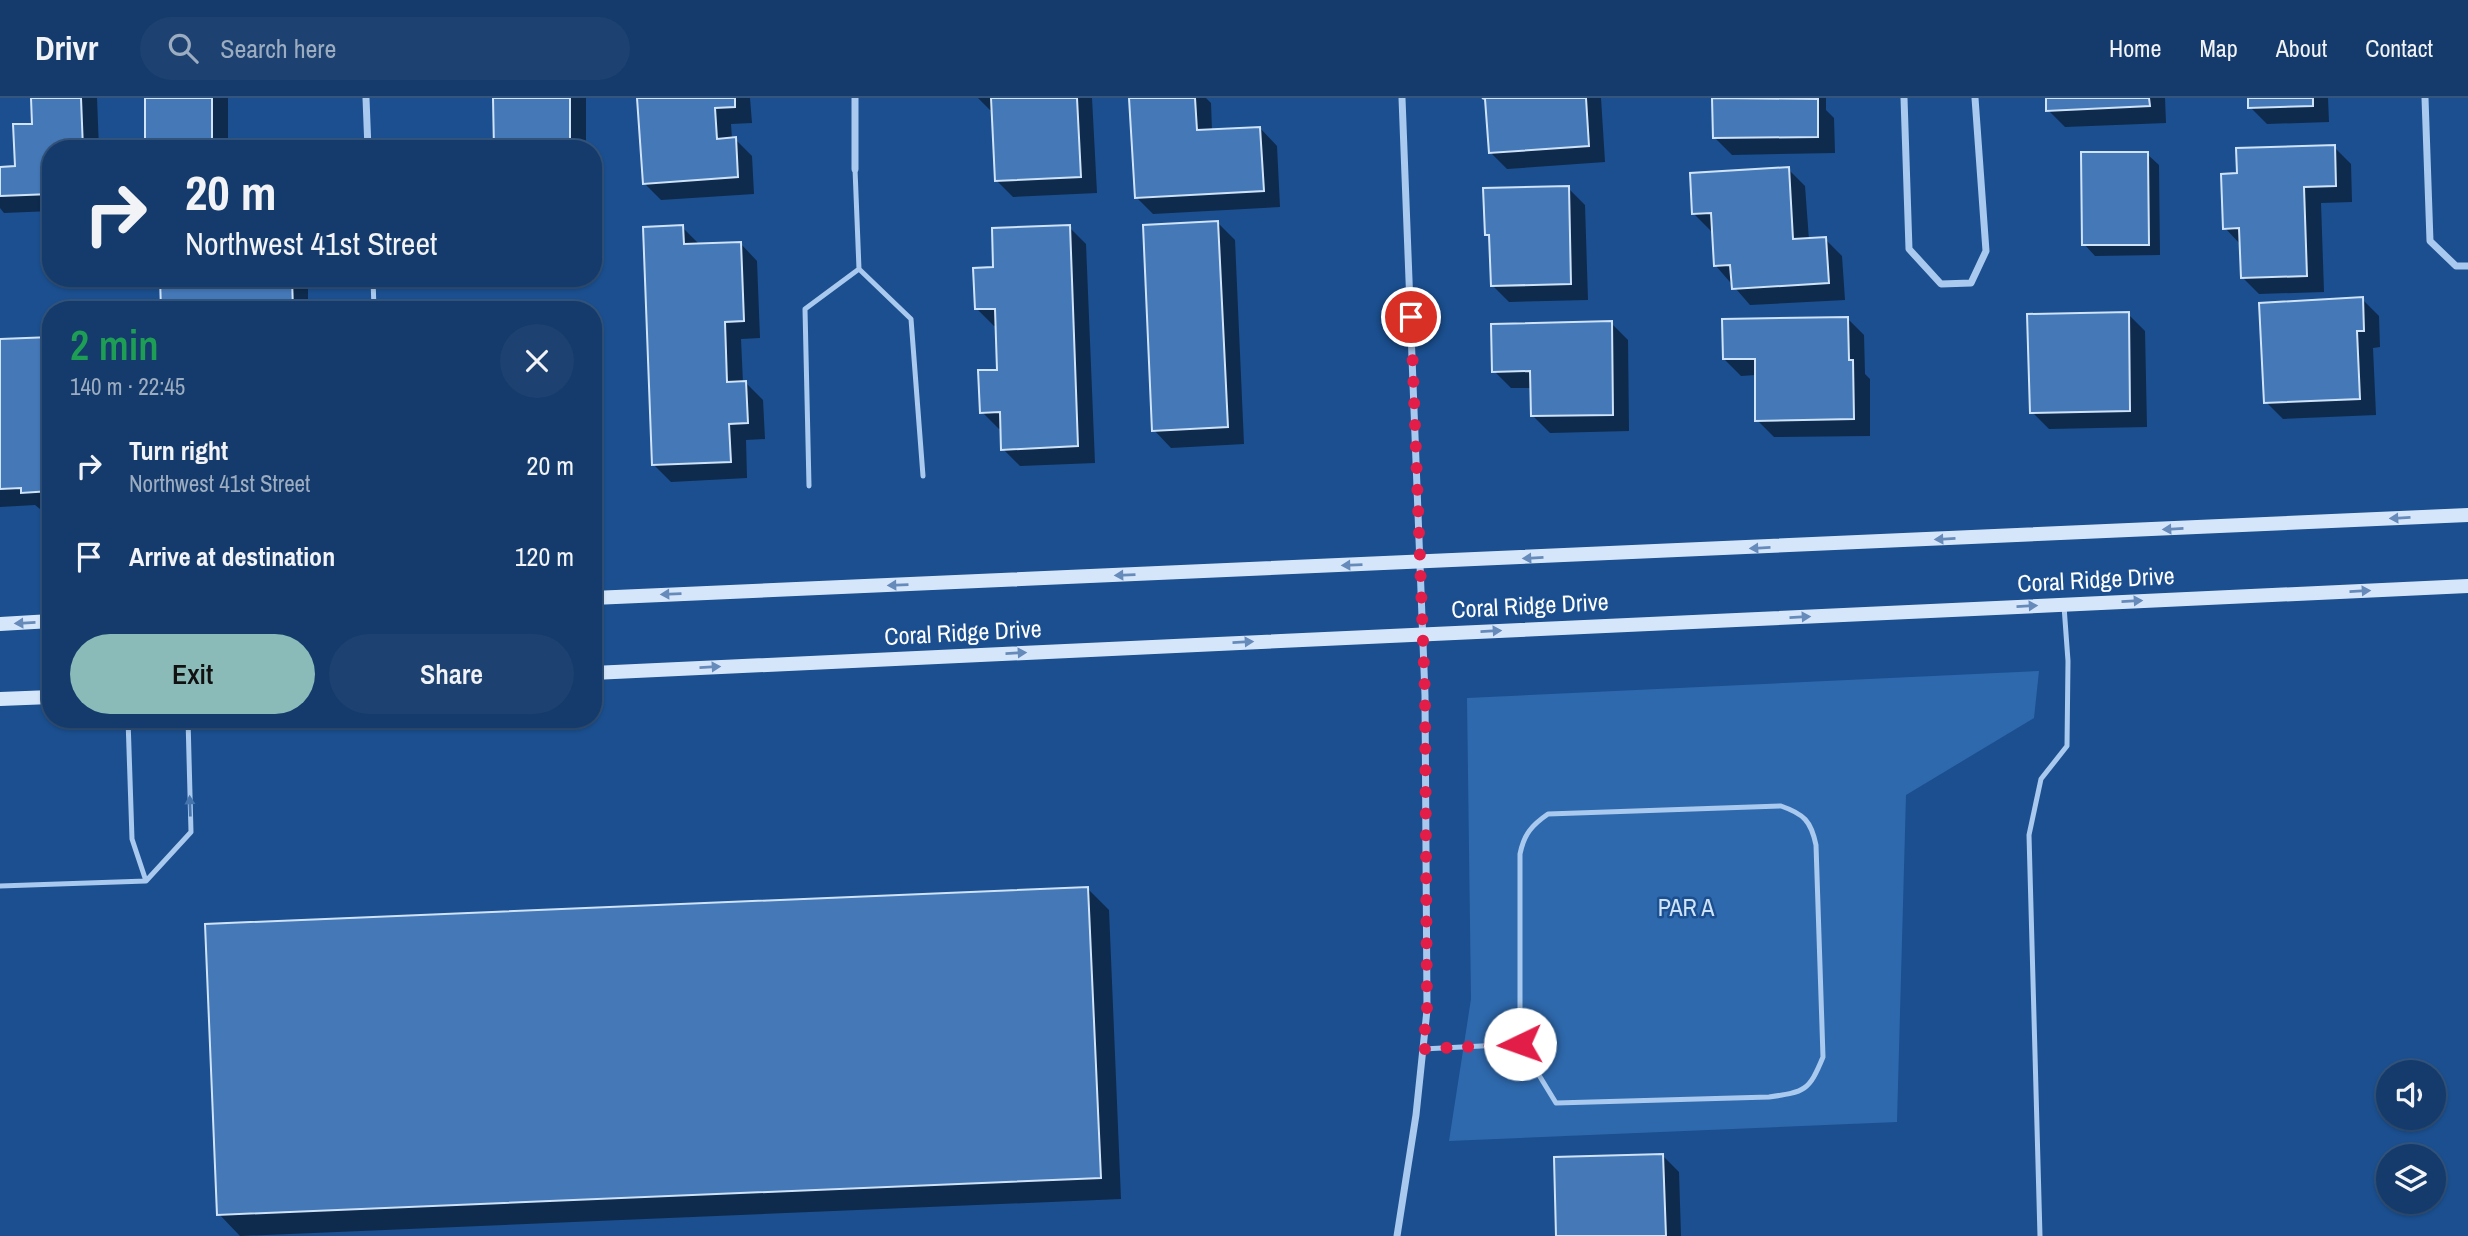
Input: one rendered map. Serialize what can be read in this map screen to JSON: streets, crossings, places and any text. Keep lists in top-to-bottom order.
{
  "streets": {
    "main road": ["Coral Ridge Drive"]
  },
  "parks": ["PAR A"],
  "page": {
    "header": "Drivr",
    "search": "Search here",
    "nav": [
      "Home",
      "Map",
      "About",
      "Contact"
    ],
    "turn": ["20 m", "Northwest 41st Street"],
    "heading": ["2 min", "140 m · 22:45"],
    "list": [
      {
        "name": "Turn right",
        "note": "Northwest 41st Street",
        "value": "20 m"
      },
      {
        "name": "Arrive at destination",
        "value": "120 m"
      }
    ],
    "buttons": ["Exit", "Share"]
  }
}
